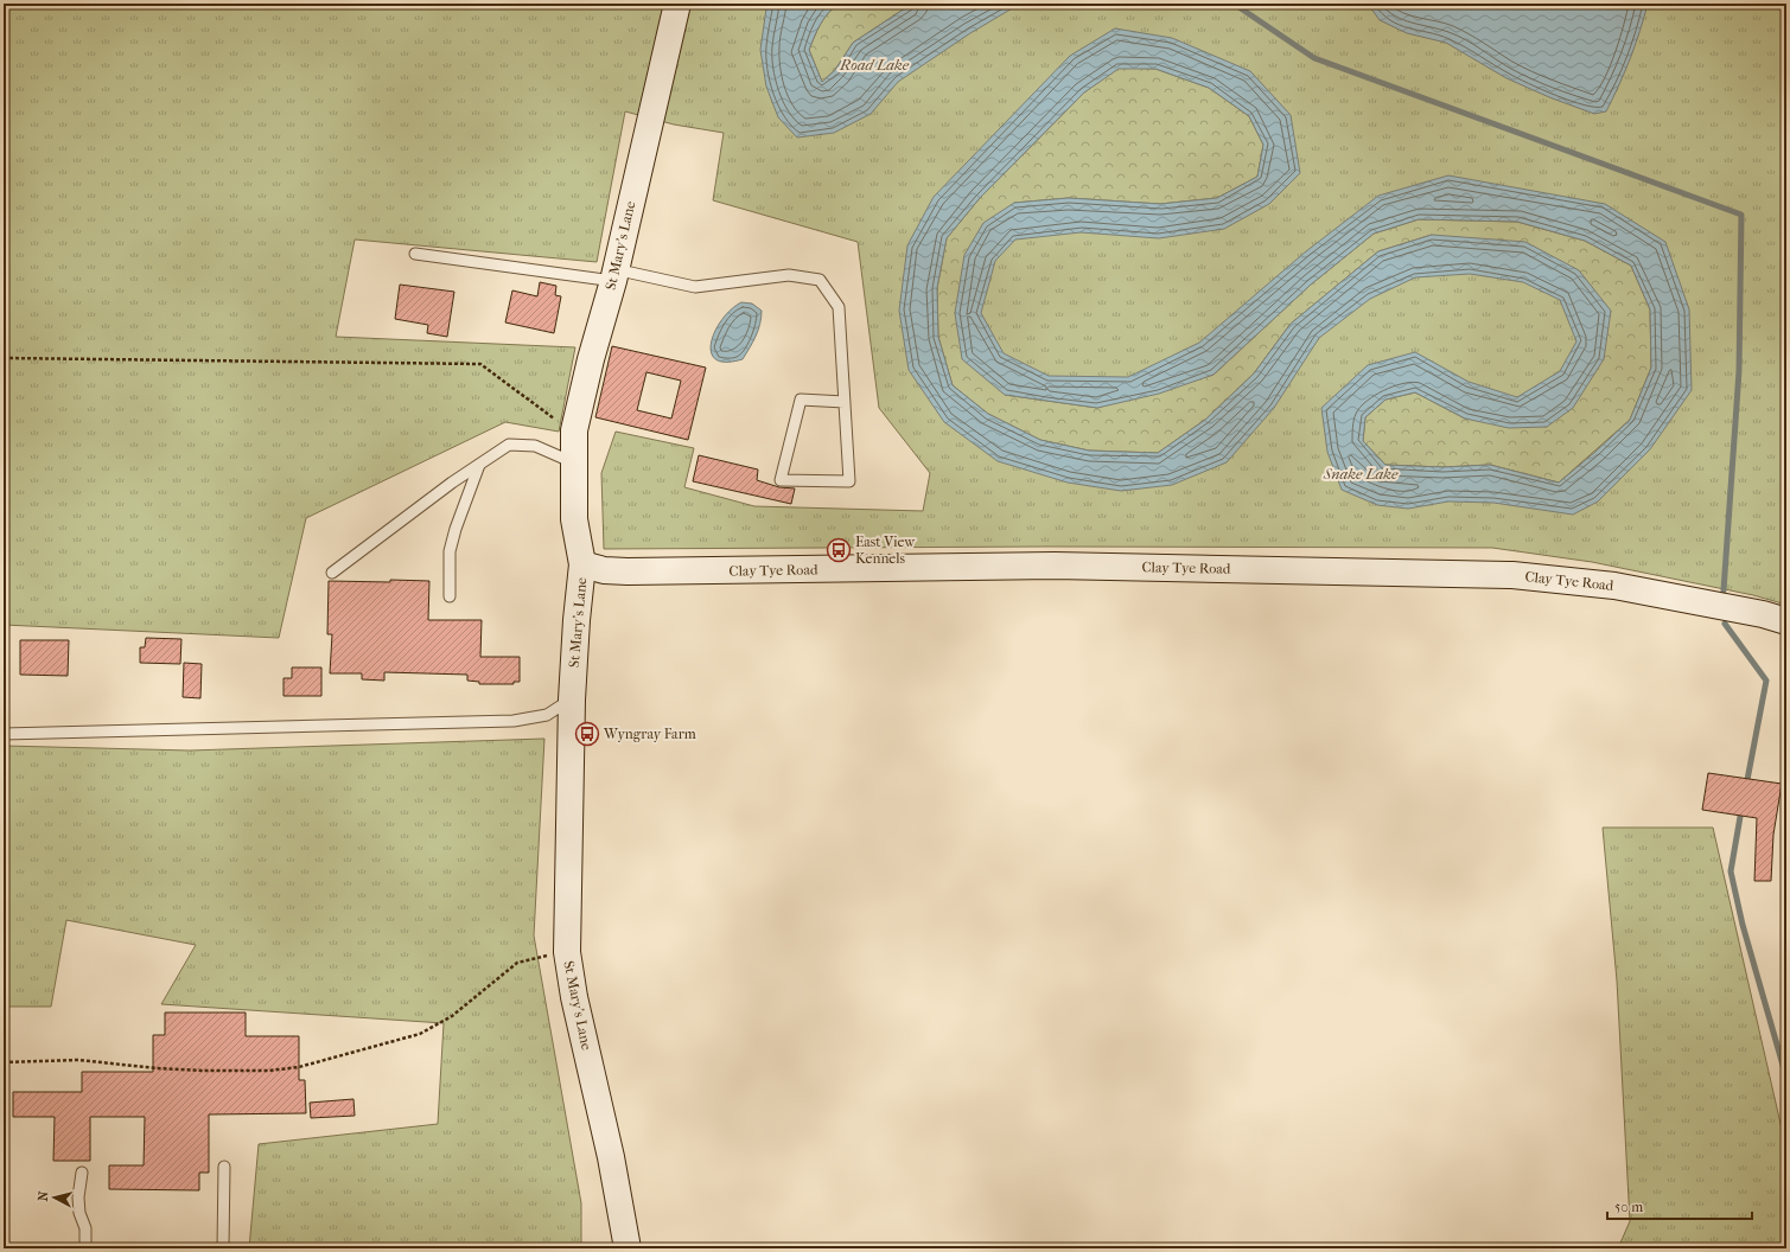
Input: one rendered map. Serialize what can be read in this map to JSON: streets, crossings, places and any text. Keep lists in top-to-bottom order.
{
  "streets": {
    "main road": ["St Mary's Lane", "Clay Tye Road"]
  },
  "crossings": [
    ["St Mary's Lane", "Clay Tye Road"]
  ],
  "water": ["Road Lake", "Snake Lake"],
  "places": {
    "bus stop": ["East View Kennels", "Wyngray Farm"]
  },
  "scale_bar": "50 m",
  "north": "left"
}
